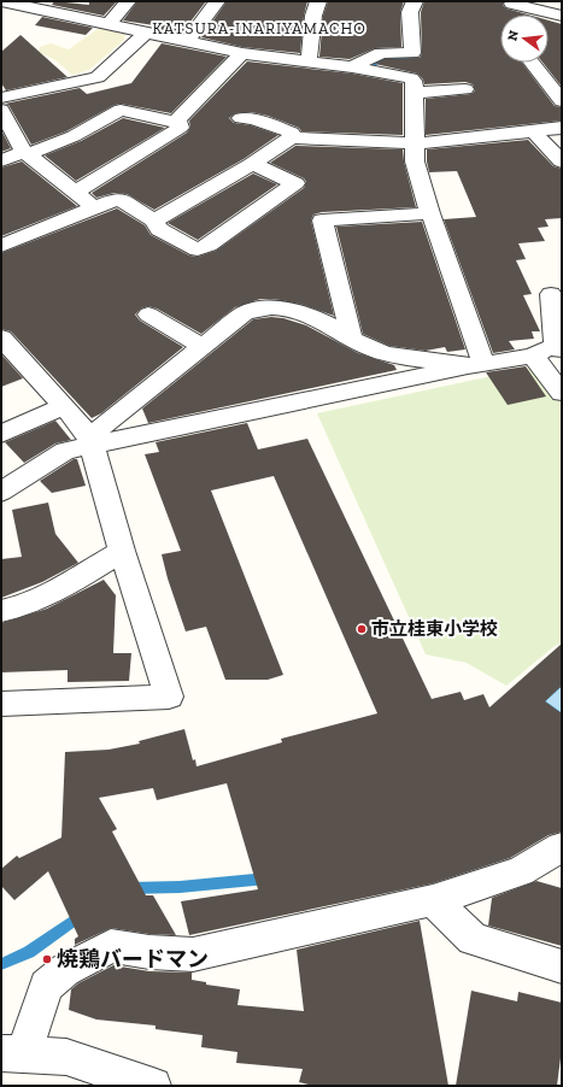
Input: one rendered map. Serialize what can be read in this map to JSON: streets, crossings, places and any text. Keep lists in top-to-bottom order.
{
  "districts": ["KATSURA-INARIYAMACHO"],
  "places": ["市立桂東小学校", "焼鶏バードマン"],
  "north": "left"
}
